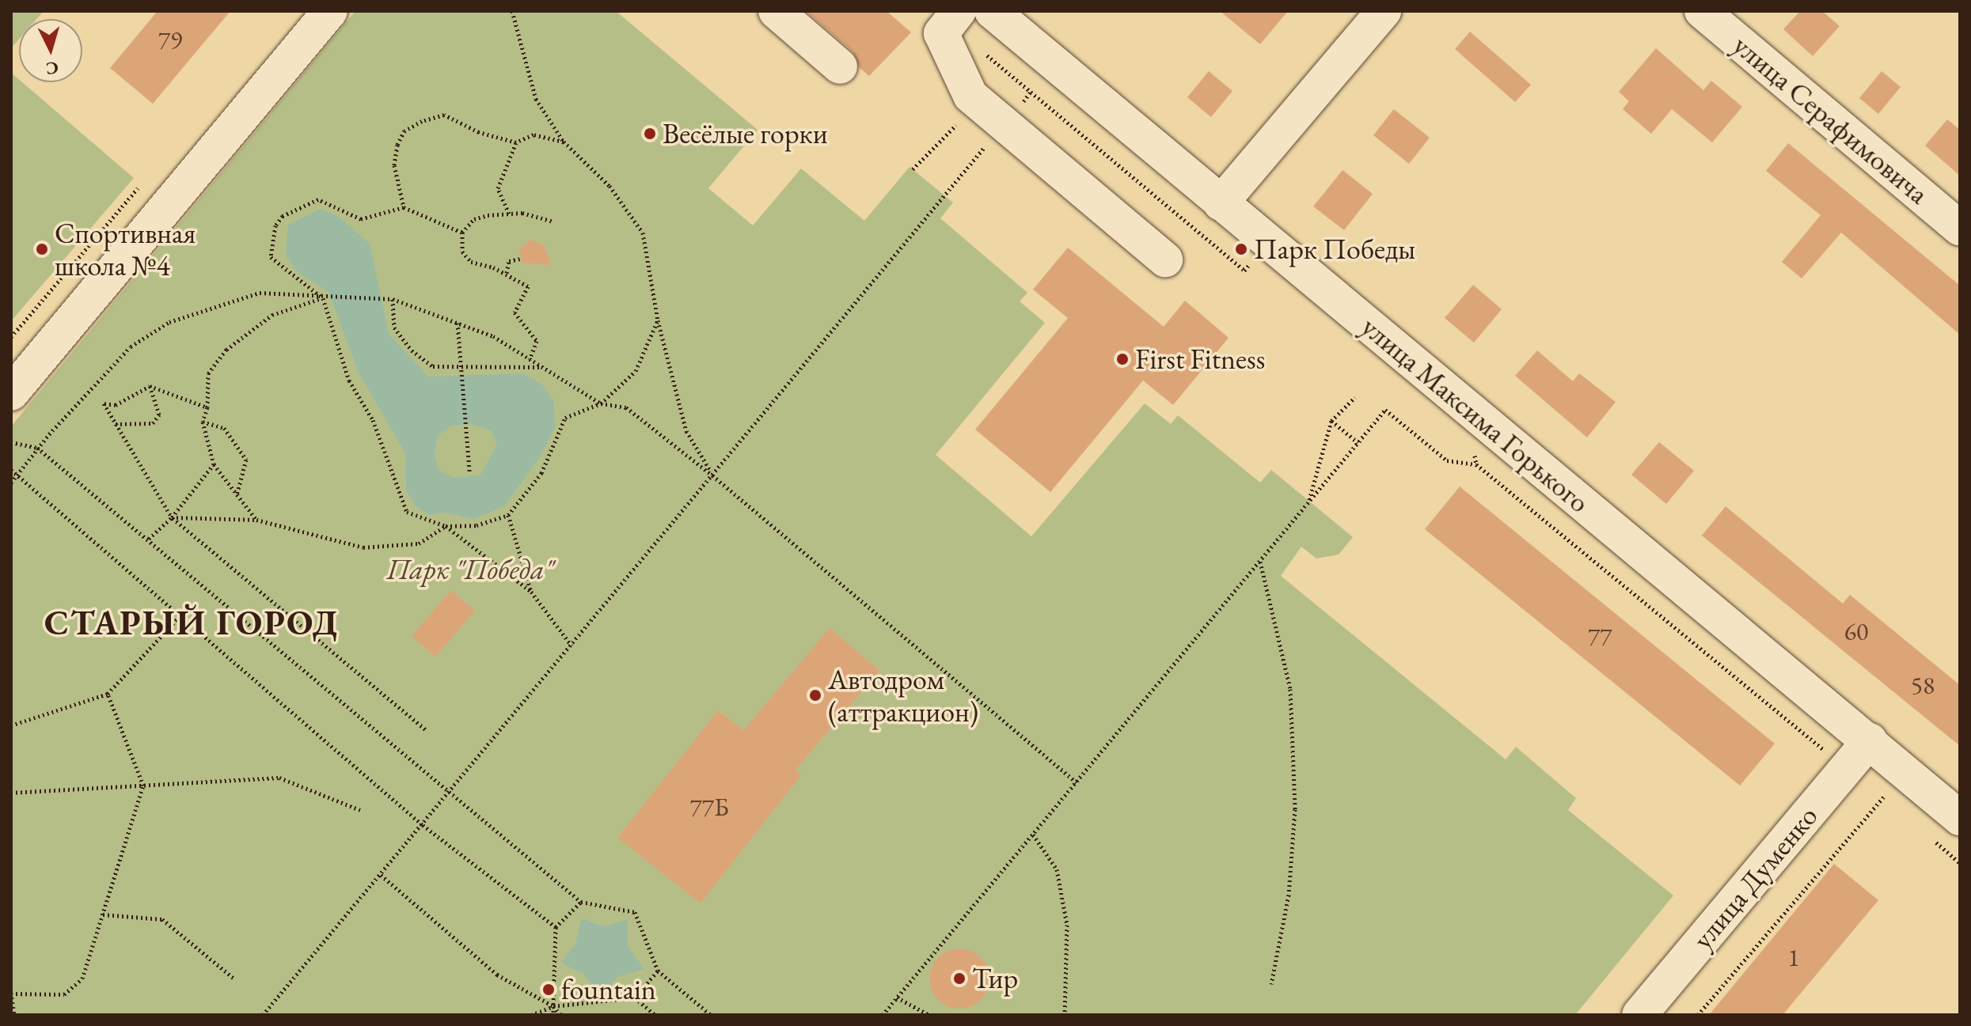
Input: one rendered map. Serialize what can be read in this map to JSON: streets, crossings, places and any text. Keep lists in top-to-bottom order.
{
  "streets": {
    "street": ["улица Серафимовича", "улица Максима Горького", "улица Думенко"]
  },
  "crossings": [
    ["улица Максима Горького", "улица Думенко"]
  ],
  "districts": ["СТАРЫЙ ГОРОД"],
  "parks": ["Парк \"Победа\""],
  "places": [
    "Весёлые горки",
    "Спортивная школа №4",
    "Парк Победы",
    "First Fitness",
    "Автодром (аттракцион)",
    "Тир",
    "fountain"
  ],
  "house_numbers": [
    "79",
    "60",
    "77",
    "58",
    "77Б",
    "1"
  ],
  "north": "bottom"
}
